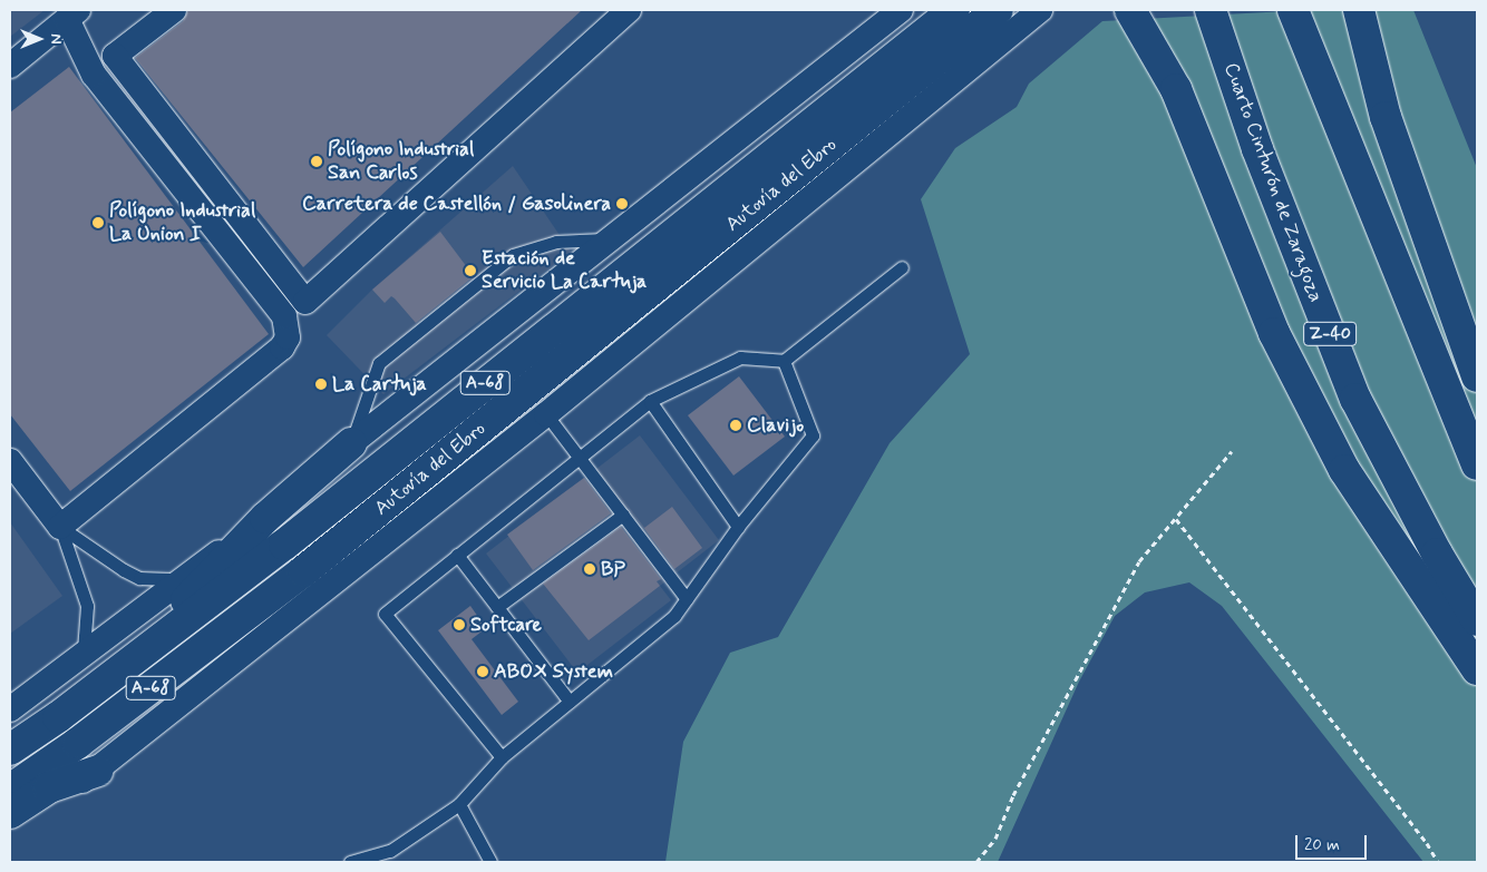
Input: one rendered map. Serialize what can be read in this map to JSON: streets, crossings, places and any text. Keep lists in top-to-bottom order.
{
  "streets": {
    "highway": [
      "Cuarto Cinturón de Zaragoza",
      "Autovía del Ebro",
      "Z-40",
      "A-68"
    ]
  },
  "places": [
    "Polígono Industrial San Carlos",
    "Carretera de Castellón / Gasolinera",
    "Polígono Industrial La Union I",
    "Estación de Servicio La Cartuja",
    "La Cartuja",
    "Clavijo",
    "BP",
    "Softcare",
    "ABOX System"
  ],
  "scale_bar": "20 m",
  "north": "right"
}
